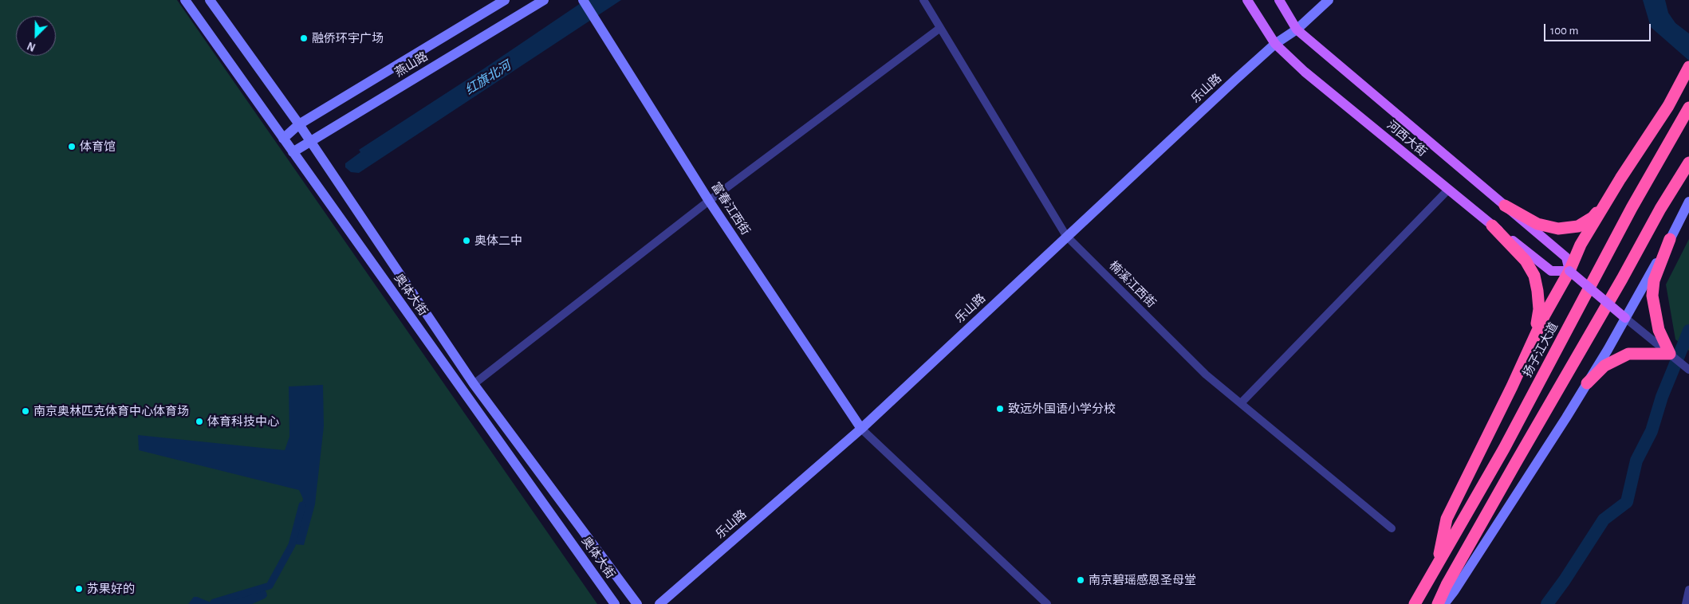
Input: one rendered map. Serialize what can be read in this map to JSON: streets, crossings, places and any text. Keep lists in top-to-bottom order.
{
  "streets": {
    "highway": ["扬子江大道"],
    "main road": [
      "燕山路",
      "乐山路",
      "河西大街",
      "富春江西街",
      "奥体大街"
    ],
    "street": ["楠溪江西街"]
  },
  "crossings": [
    ["燕山路", "奥体大街"],
    ["乐山路", "河西大街"],
    ["乐山路", "富春江西街"],
    ["乐山路", "楠溪江西街"]
  ],
  "water": ["红旗北河"],
  "places": [
    "融侨环宇广场",
    "体育馆",
    "奥体二中",
    "致远外国语小学分校",
    "南京奥林匹克体育中心体育场",
    "体育科技中心",
    "南京碧瑶感恩圣母堂",
    "苏果好的"
  ],
  "scale_bar": "100 m",
  "north": "bottom left"
}
